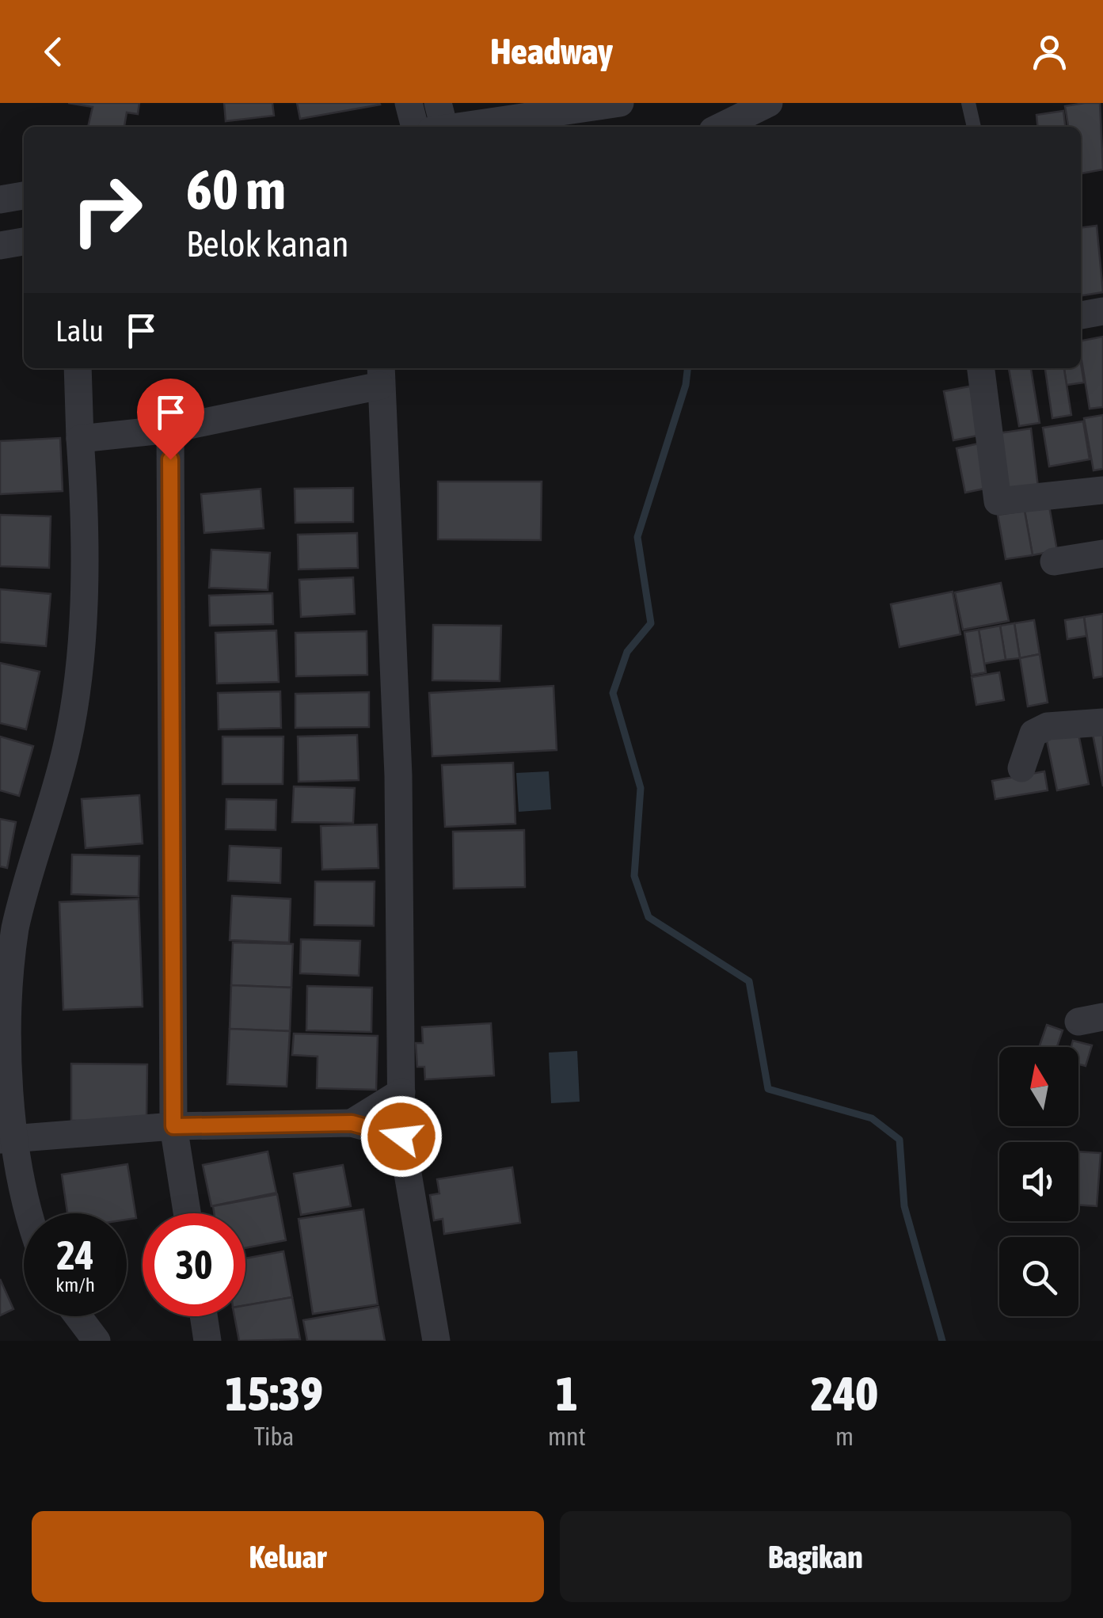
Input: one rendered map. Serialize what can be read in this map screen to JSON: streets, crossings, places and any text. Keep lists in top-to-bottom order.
{
  "north": "top",
  "page": {
    "header": "Headway",
    "turn": ["60 m", "Belok kanan"],
    "then": "Lalu",
    "speed": "24 km/h",
    "limit": "30",
    "eta": [
      "15:39",
      "Tiba",
      "1",
      "mnt",
      "240",
      "m"
    ],
    "buttons": ["Keluar", "Bagikan"]
  }
}
